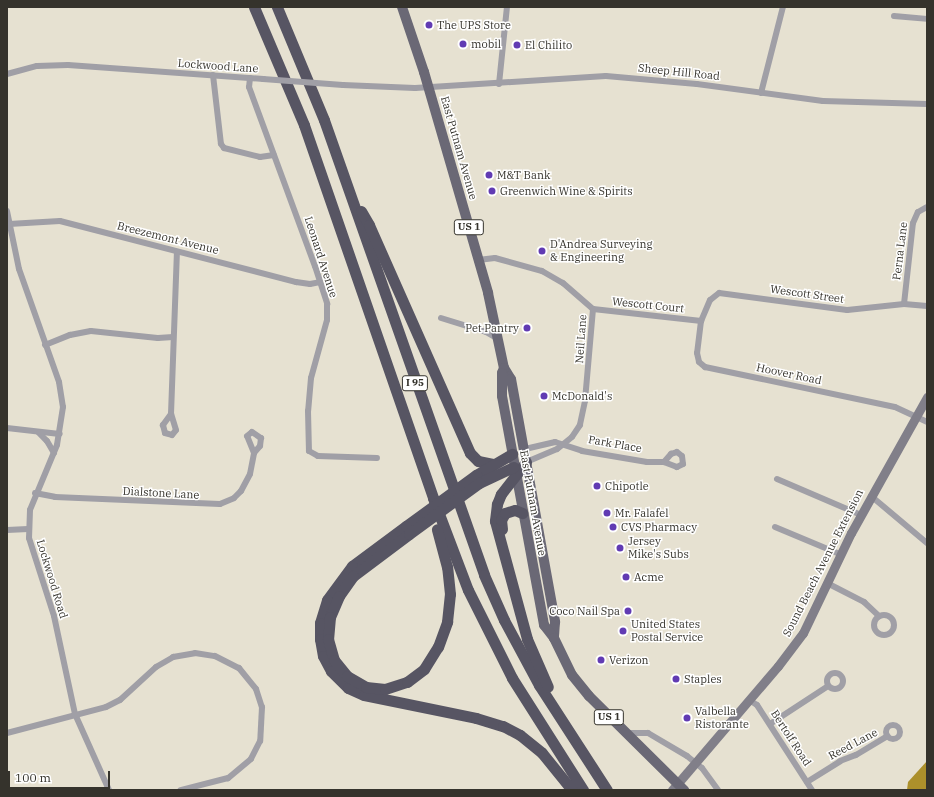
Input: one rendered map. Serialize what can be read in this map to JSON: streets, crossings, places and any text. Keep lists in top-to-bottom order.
{
  "streets": {
    "highway": ["I 95"],
    "main road": ["East Putnam Avenue", "US 1", "Park Place"],
    "street": [
      "Lockwood Lane",
      "Sheep Hill Road",
      "Breezemont Avenue",
      "Perna Lane",
      "Leonard Avenue",
      "Wescott Street",
      "Wescott Court",
      "Neil Lane",
      "Hoover Road",
      "Dialstone Lane",
      "Sound Beach Avenue Extension",
      "Lockwood Road",
      "Bertolf Road",
      "Reed Lane"
    ]
  },
  "crossings": [
    ["Lockwood Lane", "Sheep Hill Road"],
    ["Lockwood Lane", "East Putnam Avenue"],
    ["Lockwood Lane", "Leonard Avenue"],
    ["Sheep Hill Road", "East Putnam Avenue"],
    ["East Putnam Avenue", "Neil Lane"],
    ["East Putnam Avenue", "Park Place"],
    ["East Putnam Avenue", "Sound Beach Avenue Extension"],
    ["Breezemont Avenue", "Leonard Avenue"],
    ["Breezemont Avenue", "Lockwood Road"],
    ["Perna Lane", "Wescott Street"],
    ["Wescott Street", "Wescott Court"],
    ["Wescott Street", "Hoover Road"],
    ["Wescott Court", "Neil Lane"],
    ["Wescott Court", "Hoover Road"],
    ["Neil Lane", "Park Place"],
    ["Hoover Road", "Sound Beach Avenue Extension"],
    ["Dialstone Lane", "Lockwood Road"],
    ["Sound Beach Avenue Extension", "Bertolf Road"],
    ["Bertolf Road", "Reed Lane"]
  ],
  "places": [
    "The UPS Store",
    "mobil",
    "El Chilito",
    "M&T Bank",
    "Greenwich Wine & Spirits",
    "D'Andrea Surveying & Engineering",
    "Pet Pantry",
    "McDonald's",
    "Chipotle",
    "Mr. Falafel",
    "CVS Pharmacy",
    "Jersey Mike's Subs",
    "Acme",
    "Coco Nail Spa",
    "United States Postal Service",
    "Verizon",
    "Staples",
    "Valbella Ristorante"
  ],
  "scale_bar": "100 m"
}
